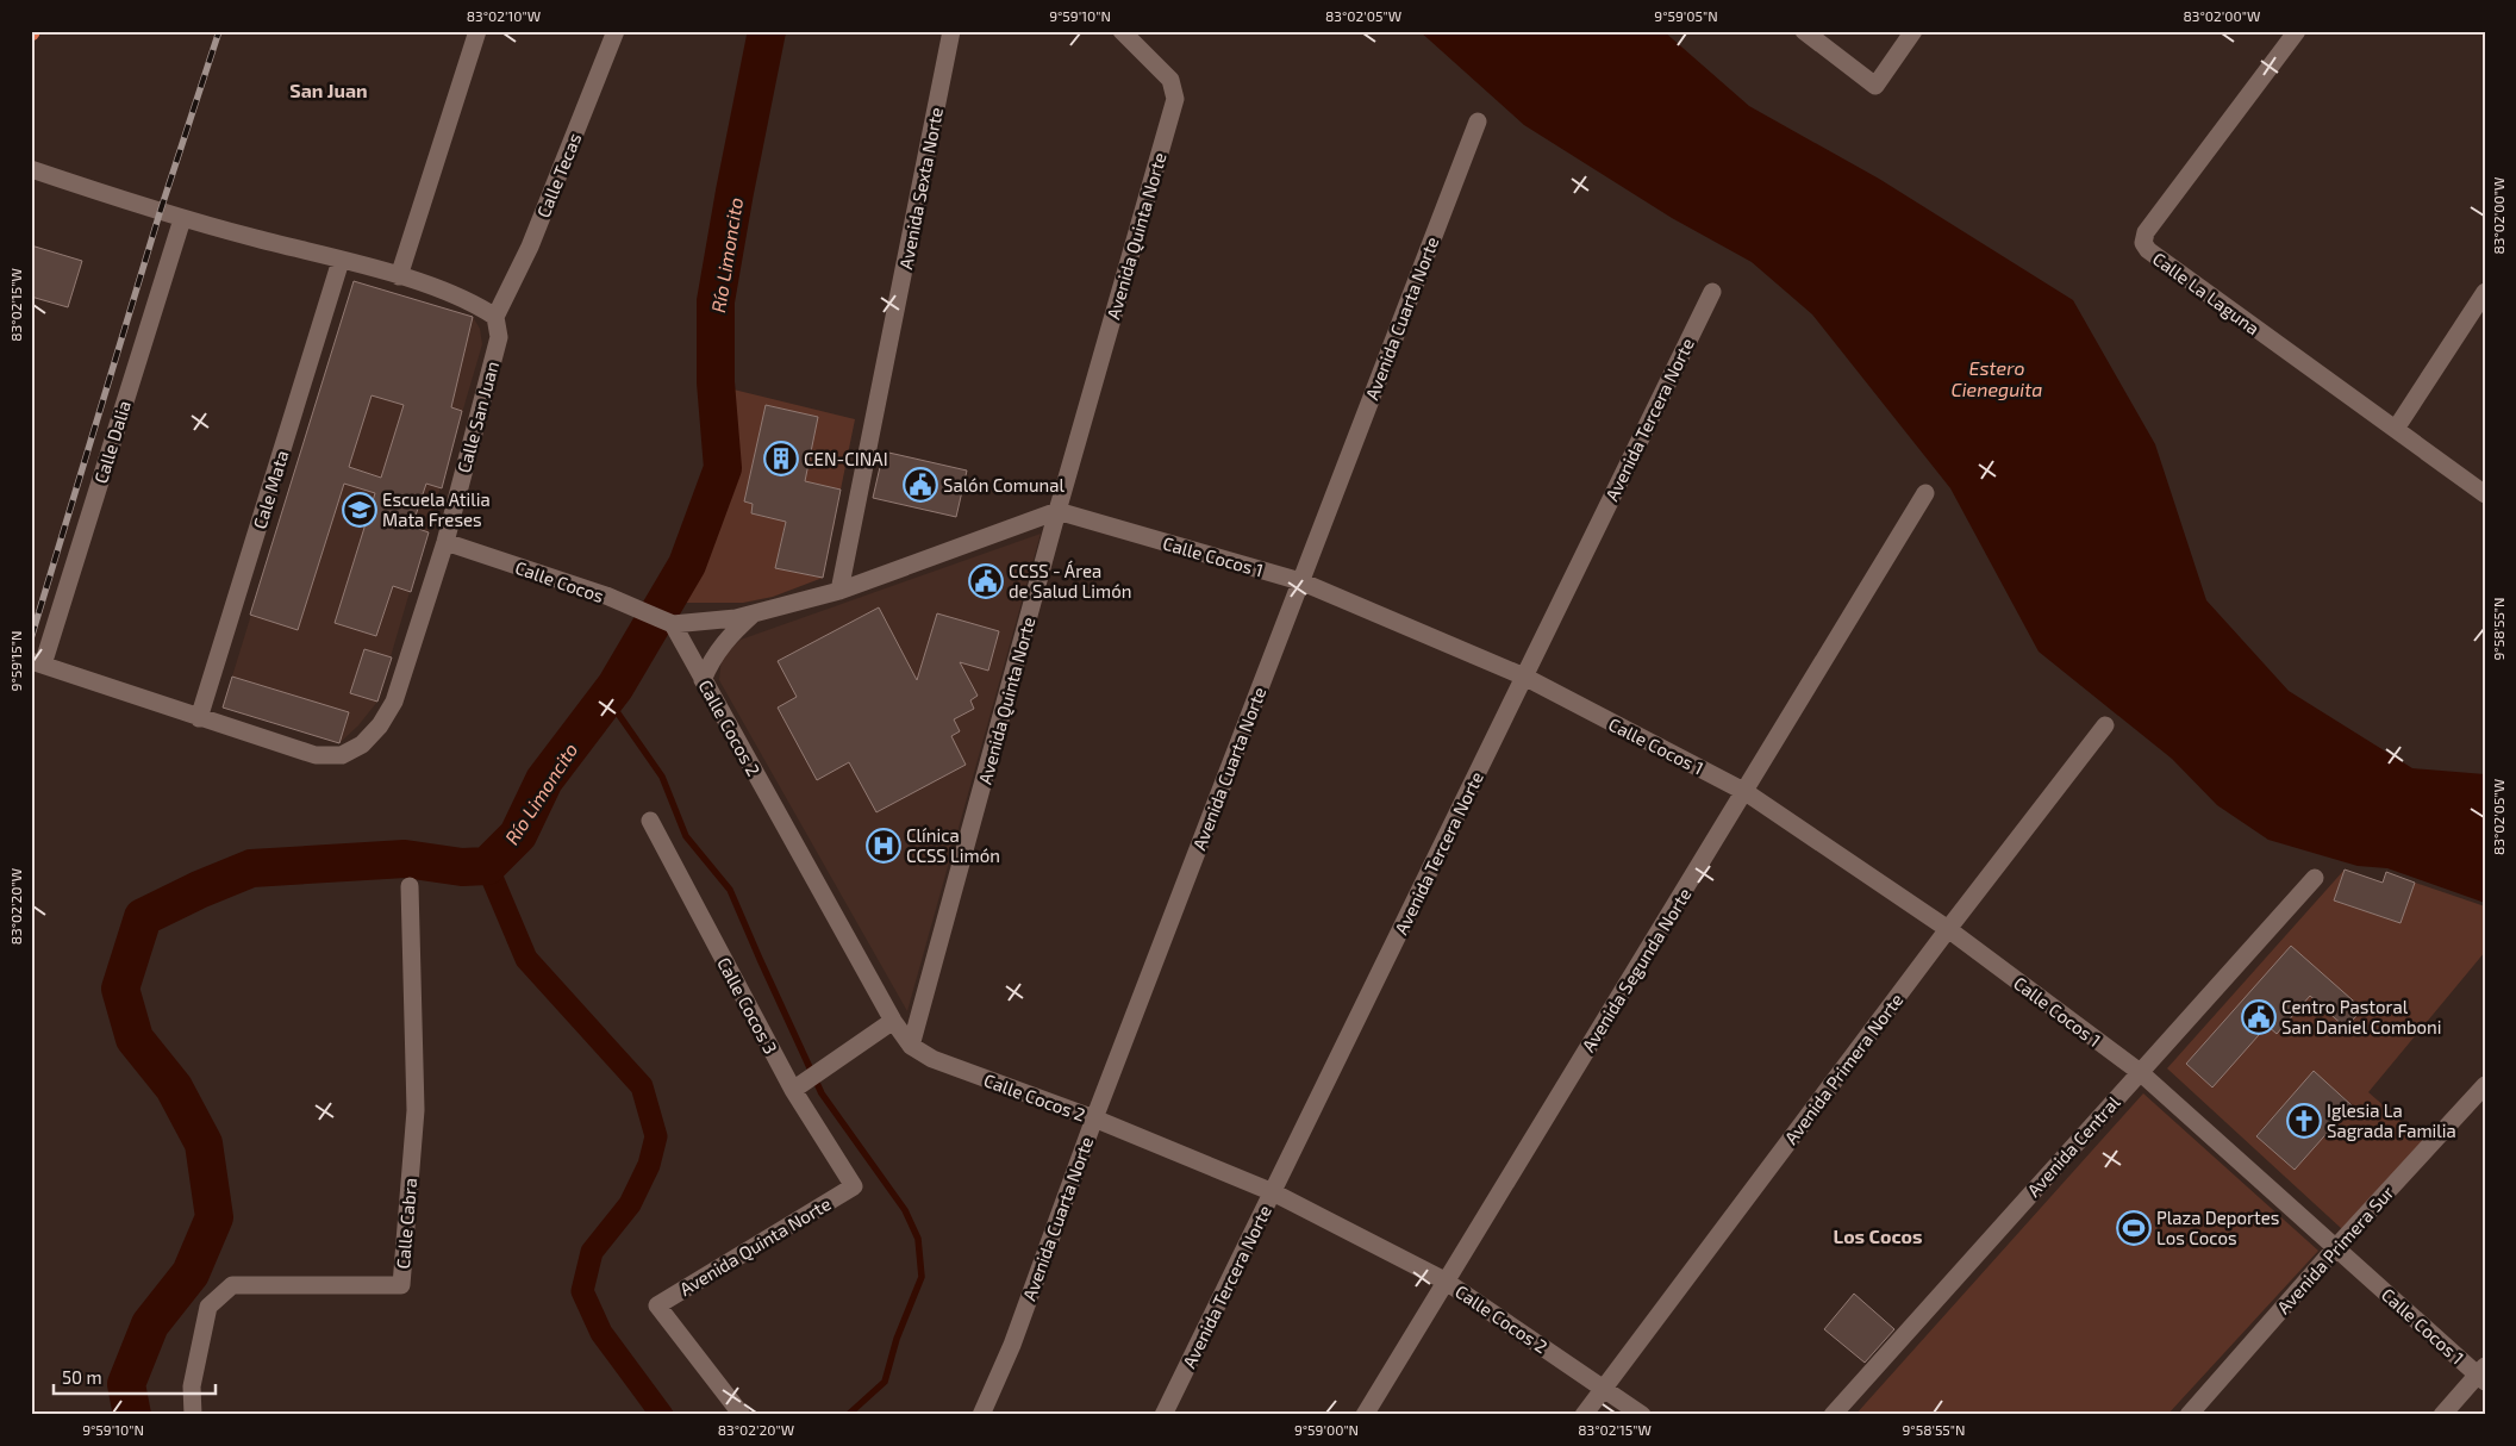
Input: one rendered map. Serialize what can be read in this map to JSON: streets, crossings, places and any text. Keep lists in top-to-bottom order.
{
  "streets": {
    "street": [
      "Calle Tecas",
      "Avenida Sexta Norte",
      "Avenida Quinta Norte",
      "Calle La Laguna",
      "Avenida Cuarta Norte",
      "Calle San Juan",
      "Avenida Tercera Norte",
      "Calle Dalia",
      "Cale Mata",
      "Calle Cocos 1",
      "Calle Cocos",
      "Calle Cocos 2",
      "Avenida Segunda Norte",
      "Calle Cocos 3",
      "Avenida Primera Norte",
      "Avenida Central",
      "Calle Cabra",
      "Avenida Primera Sur"
    ]
  },
  "crossings": [
    ["Calle Tecas", "Calle San Juan"],
    ["Avenida Quinta Norte", "Calle Cocos 1"],
    ["Avenida Quinta Norte", "Calle Cocos 2"],
    ["Avenida Quinta Norte", "Calle Cocos 3"],
    ["Avenida Cuarta Norte", "Calle Cocos 1"],
    ["Avenida Cuarta Norte", "Calle Cocos 2"],
    ["Calle San Juan", "Calle Dalia"],
    ["Calle San Juan", "Cale Mata"],
    ["Calle San Juan", "Calle Cocos"],
    ["Avenida Tercera Norte", "Calle Cocos 1"],
    ["Avenida Tercera Norte", "Calle Cocos 2"],
    ["Calle Cocos 1", "Avenida Segunda Norte"],
    ["Calle Cocos 1", "Avenida Primera Norte"],
    ["Calle Cocos 1", "Avenida Central"],
    ["Calle Cocos 1", "Avenida Primera Sur"],
    ["Calle Cocos", "Calle Cocos 2"],
    ["Calle Cocos 2", "Avenida Segunda Norte"],
    ["Calle Cocos 2", "Avenida Primera Norte"]
  ],
  "districts": ["San Juan", "Los Cocos"],
  "water": ["Río Limoncito", "Estero Cieneguita"],
  "places": {
    "building": ["CEN-CINAI"],
    "public building": ["Salón Comunal", "CCSS - Área de Salud Limón", "Centro Pastoral San Daniel Comboni"],
    "school or university": ["Escuela Atilia Mata Freses"],
    "hospital": ["Clínica CCSS Limón"],
    "church": ["Iglesia La Sagrada Familia"],
    "sports": ["Plaza Deportes Los Cocos"]
  },
  "scale_bar": "50 m",
  "coordinates": [
    "83°02'10\"W",
    "9°59'10\"N",
    "83°02'05\"W",
    "9°59'05\"N",
    "83°02'00\"W",
    "83°02'15\"W",
    "9°58'55\"N",
    "9°59'15\"N",
    "83°02'20\"W",
    "9°59'00\"N"
  ]
}
